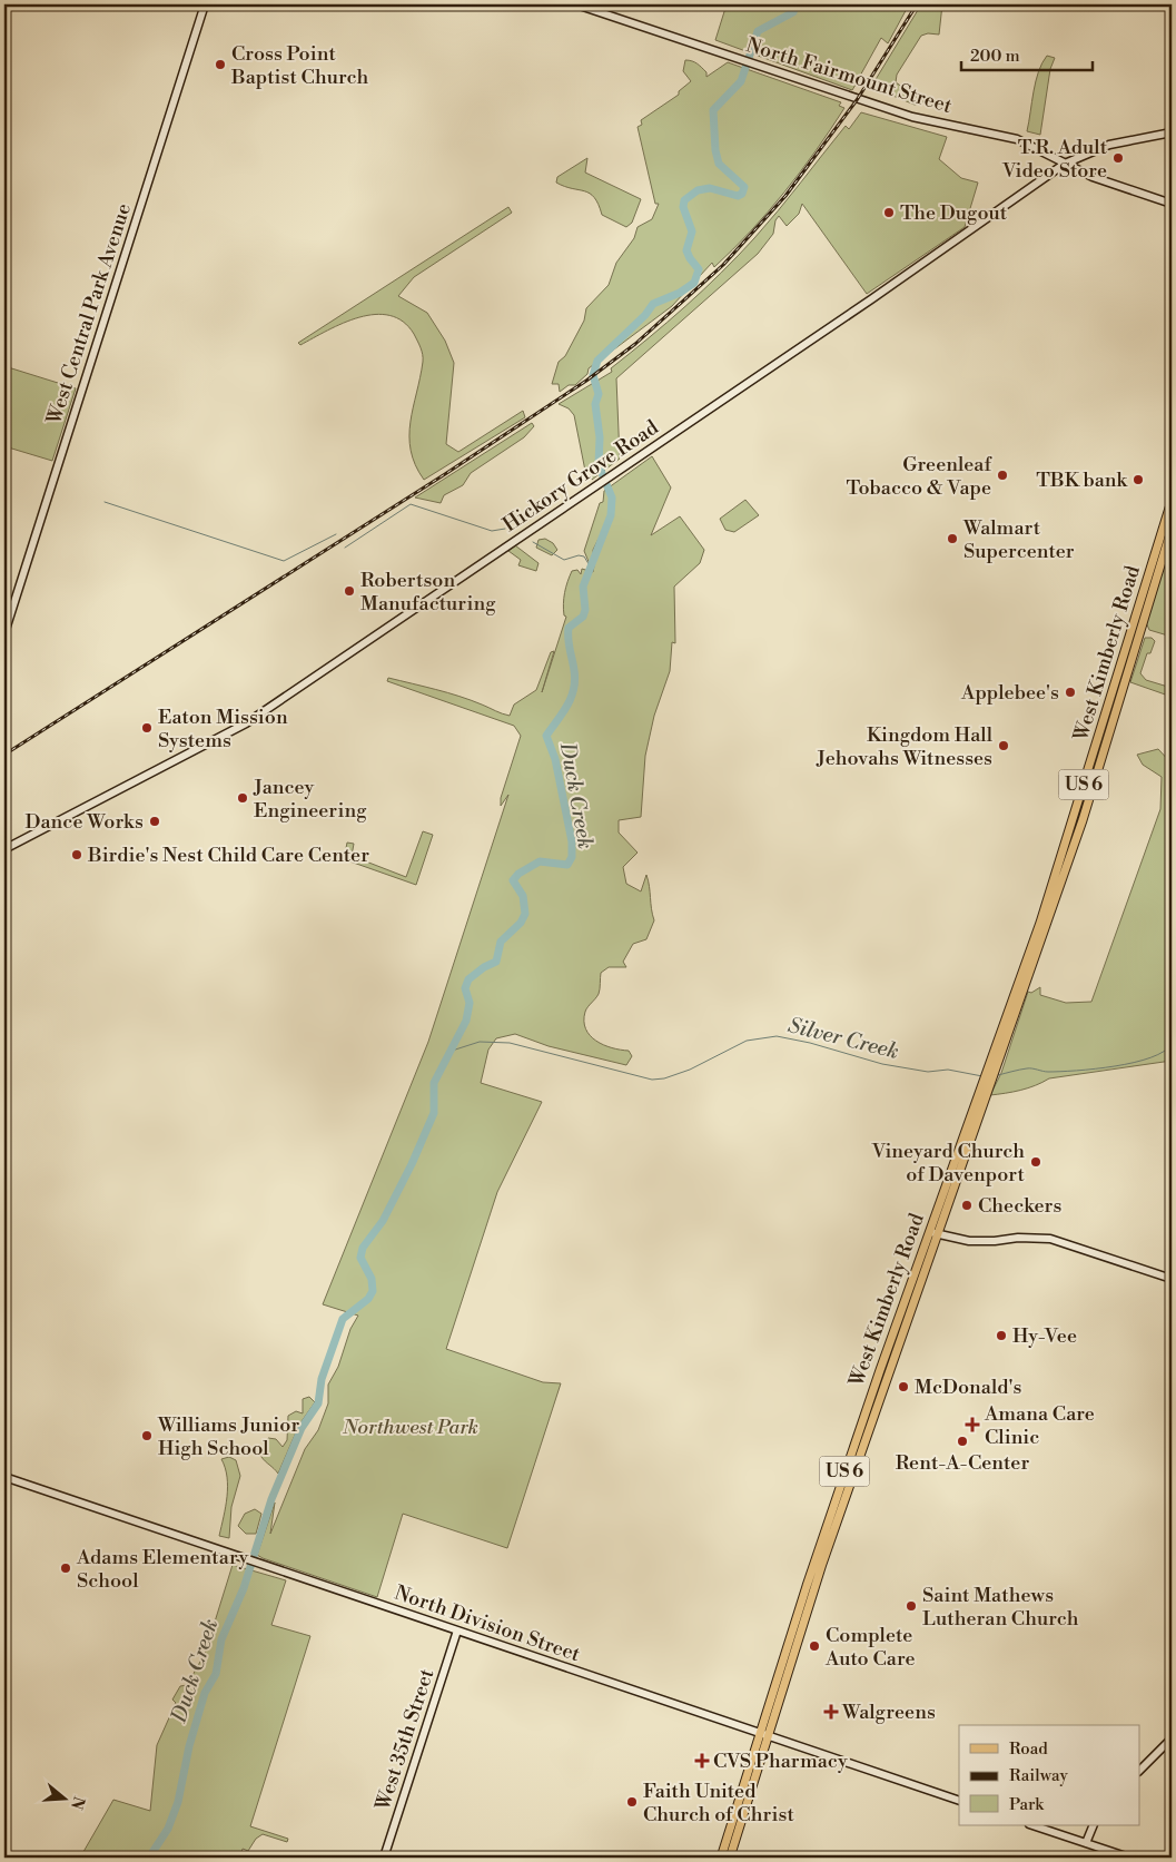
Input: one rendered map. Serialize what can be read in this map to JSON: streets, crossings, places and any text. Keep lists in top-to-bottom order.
{
  "streets": {
    "main road": [
      "North Fairmount Street",
      "West Central Park Avenue",
      "Hickory Grove Road",
      "West Kimberly Road",
      "US 6",
      "North Division Street",
      "West 35th Street"
    ]
  },
  "crossings": [
    ["North Fairmount Street", "Hickory Grove Road"],
    ["West Kimberly Road", "North Division Street"],
    ["North Division Street", "West 35th Street"]
  ],
  "water": ["Duck Creek", "Silver Creek"],
  "parks": ["Northwest Park"],
  "places": {
    "other": [
      "Cross Point Baptist Church",
      "T.R. Adult Video Store",
      "The Dugout",
      "Greenleaf Tobacco & Vape",
      "TBK bank",
      "Walmart Supercenter",
      "Robertson Manufacturing",
      "Applebee's",
      "Eaton Mission Systems",
      "Kingdom Hall Jehovahs Witnesses",
      "Jancey Engineering",
      "Dance Works",
      "Birdie's Nest Child Care Center",
      "Vineyard Church of Davenport",
      "Checkers",
      "Hy-Vee",
      "McDonald's",
      "Williams Junior High School",
      "Rent-A-Center",
      "Adams Elementary School",
      "Saint Mathews Lutheran Church",
      "Complete Auto Care",
      "Faith United Church of Christ"
    ],
    "health": ["Amana Care Clinic", "Walgreens", "CVS Pharmacy"]
  },
  "legend": ["Road", "Railway", "Park"],
  "scale_bar": "200 m",
  "north": "right"
}
